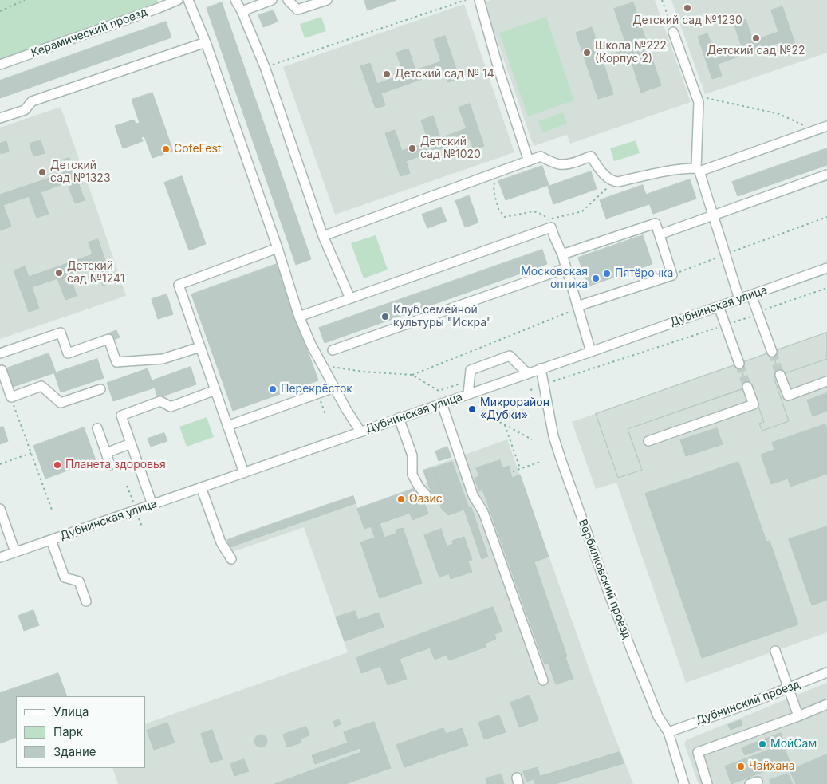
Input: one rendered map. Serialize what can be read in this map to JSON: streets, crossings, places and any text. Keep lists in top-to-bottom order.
{
  "streets": {
    "street": [
      "Керамический проезд",
      "Дубнинская улица",
      "Вербилковский проезд",
      "Дубнинский проезд"
    ]
  },
  "crossings": [
    ["Дубнинская улица", "Вербилковский проезд"],
    ["Вербилковский проезд", "Дубнинский проезд"]
  ],
  "places": [
    "Детский сад №1230",
    "Детский сад №22",
    "Школа №222 (Корпус 2)",
    "Детский сад № 14",
    "Детский сад №1020",
    "CofeFest",
    "Детский сад №1323",
    "Детский сад №1241",
    "Пятёрочка",
    "Московская оптика",
    "Клуб семейной культуры \"Искра\"",
    "Перекрёсток",
    "Микрорайон «Дубки»",
    "Планета здоровья",
    "Оазис",
    "МойСам",
    "Чайхана"
  ],
  "legend": ["Улица", "Парк", "Здание"]
}
